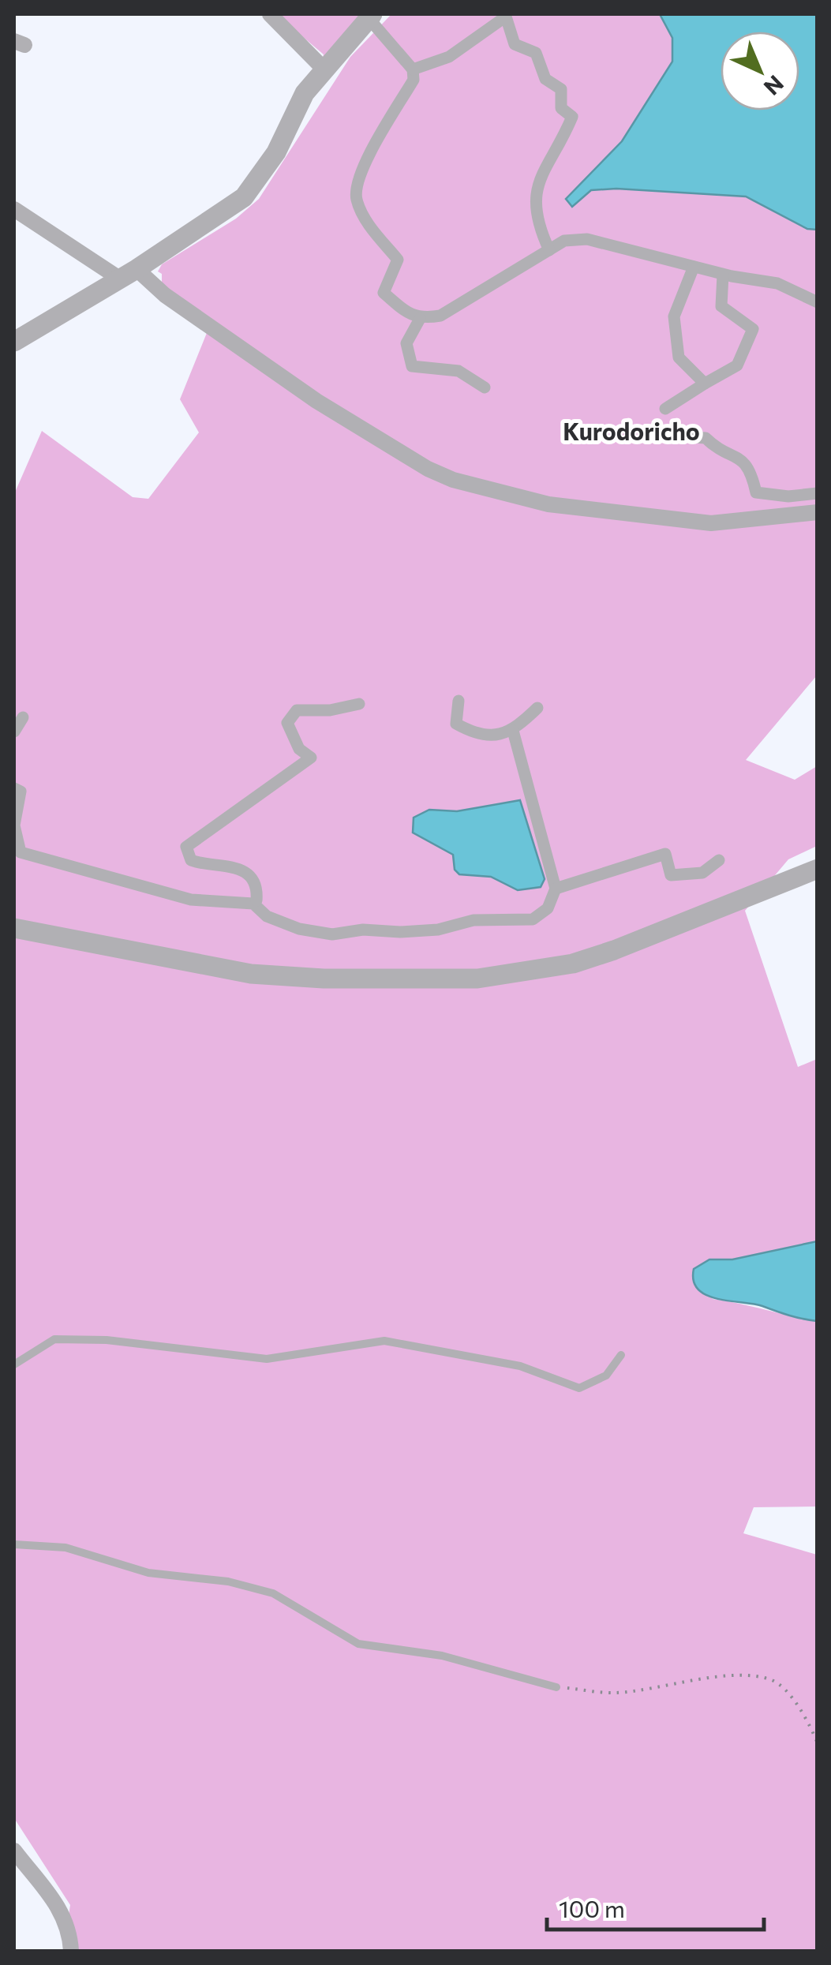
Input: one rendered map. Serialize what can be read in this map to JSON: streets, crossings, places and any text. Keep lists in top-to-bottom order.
{
  "districts": ["Kurodoricho"],
  "scale_bar": "100 m",
  "north": "bottom right"
}
